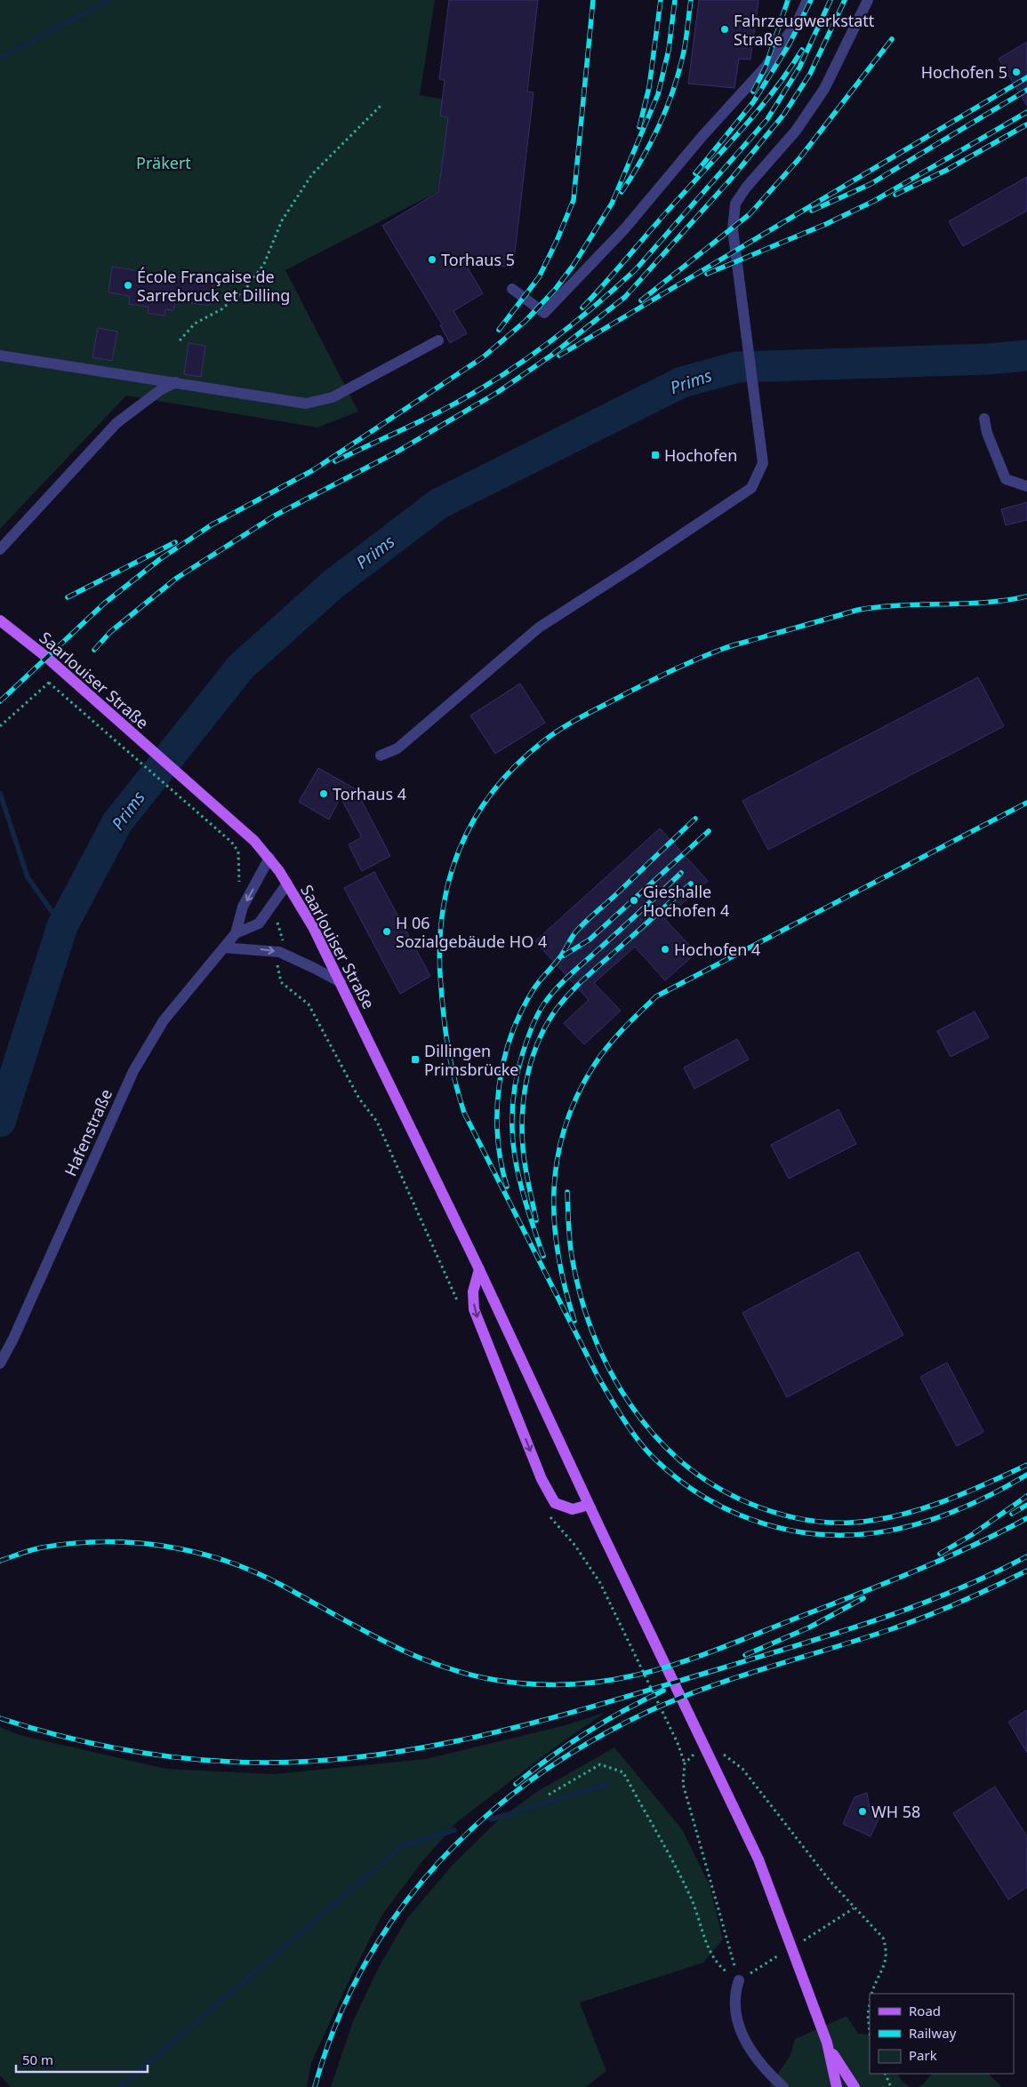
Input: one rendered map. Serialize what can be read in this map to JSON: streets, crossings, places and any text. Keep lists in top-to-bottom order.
{
  "streets": {
    "main road": ["Saarlouiser Straße"],
    "street": ["Hafenstraße"]
  },
  "crossings": [
    ["Saarlouiser Straße", "Hafenstraße"]
  ],
  "water": ["Prims"],
  "parks": ["Präkert"],
  "places": {
    "other": [
      "Fahrzeugwerkstatt Straße",
      "Hochofen 5",
      "Torhaus 5",
      "École Française de Sarrebruck et Dilling",
      "Torhaus 4",
      "Gieshalle Hochofen 4",
      "H 06 Sozialgebäude HO 4",
      "Hochofen 4",
      "WH 58"
    ],
    "transit": ["Hochofen", "Dillingen Primsbrücke"]
  },
  "legend": ["Road", "Railway", "Park"],
  "scale_bar": "50 m"
}
